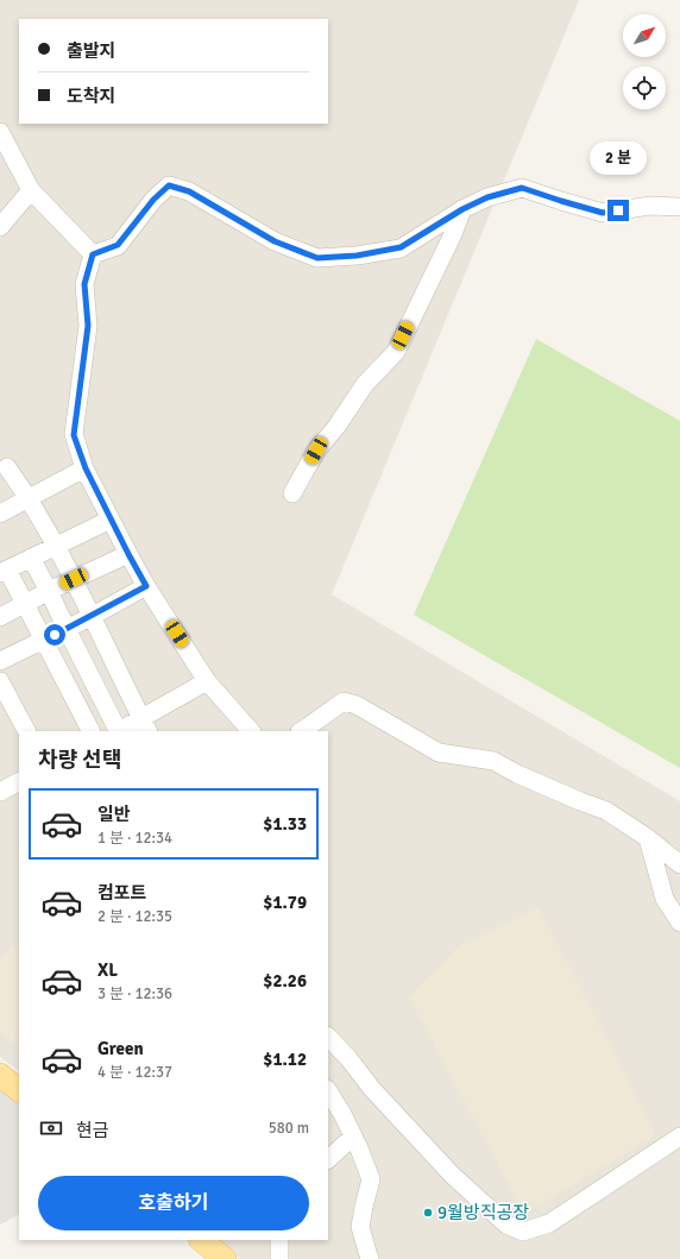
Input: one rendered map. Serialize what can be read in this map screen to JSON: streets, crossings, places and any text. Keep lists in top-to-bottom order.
{
  "places": ["9월방직공장"],
  "north": "top right",
  "page": {
    "banner": ["출발지", "도착지"],
    "bubble": "2 분",
    "heading": "차량 선택",
    "list": [
      {
        "name": "일반",
        "note": "1 분 · 12:34",
        "value": "$1.33"
      },
      {
        "name": "컴포트",
        "note": "2 분 · 12:35",
        "value": "$1.79"
      },
      {
        "name": "XL",
        "note": "3 분 · 12:36",
        "value": "$2.26"
      },
      {
        "name": "Green",
        "note": "4 분 · 12:37",
        "value": "$1.12"
      }
    ],
    "pay": ["현금", "580 m"],
    "buttons": "호출하기"
  }
}
